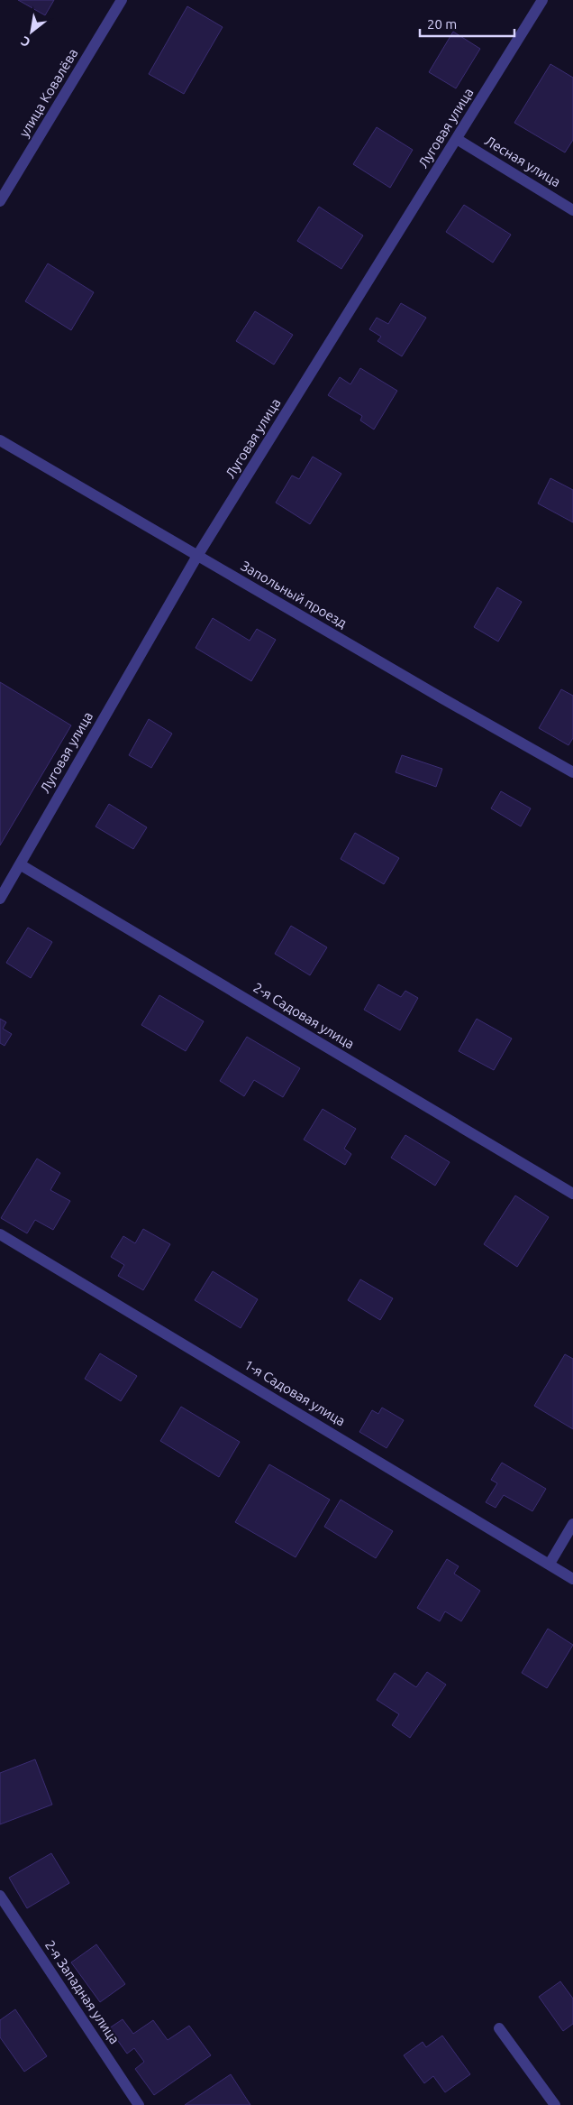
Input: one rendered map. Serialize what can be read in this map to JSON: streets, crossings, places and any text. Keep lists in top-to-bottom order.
{
  "streets": {
    "street": [
      "улица Ковалёва",
      "Луговая улица",
      "Лесная улица",
      "Запольный проезд",
      "2-я Садовая улица",
      "1-я Садовая улица",
      "2-я Западная улица"
    ]
  },
  "crossings": [
    ["Луговая улица", "Лесная улица"],
    ["Луговая улица", "Запольный проезд"],
    ["Луговая улица", "2-я Садовая улица"]
  ],
  "scale_bar": "20 m",
  "north": "bottom left"
}
